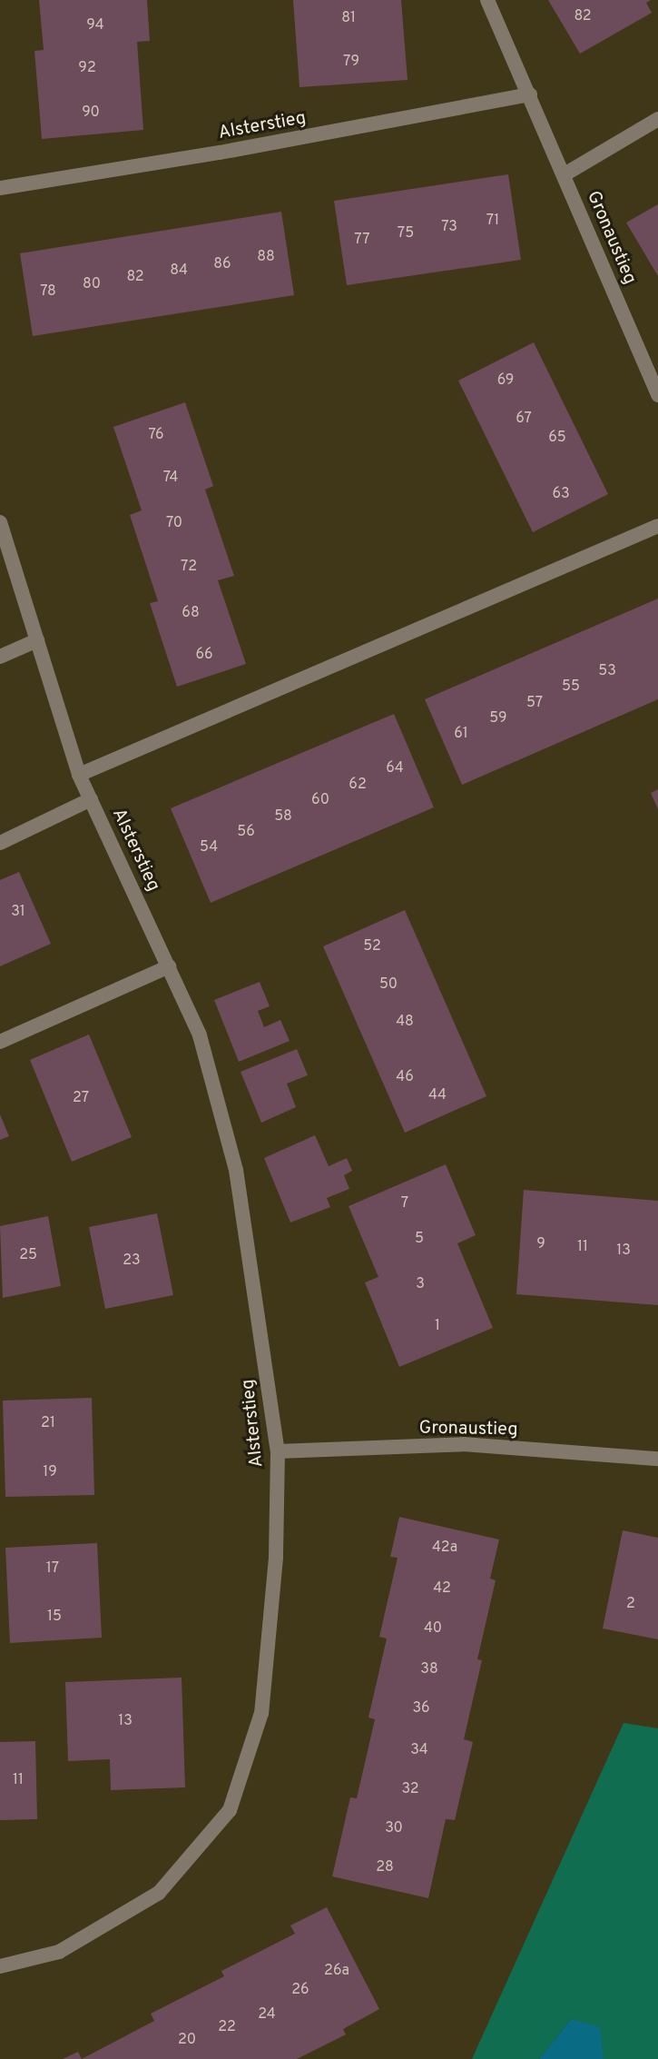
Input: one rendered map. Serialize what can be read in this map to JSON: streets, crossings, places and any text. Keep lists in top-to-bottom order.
{
  "streets": {
    "street": ["Alsterstieg", "Gronaustieg"]
  },
  "crossings": [
    ["Alsterstieg", "Gronaustieg"]
  ],
  "house_numbers": [
    "82",
    "81",
    "94",
    "79",
    "92",
    "90",
    "71",
    "73",
    "75",
    "77",
    "88",
    "86",
    "84",
    "82",
    "80",
    "78",
    "69",
    "67",
    "76",
    "65",
    "74",
    "63",
    "70",
    "72",
    "68",
    "66",
    "53",
    "55",
    "57",
    "59",
    "61",
    "64",
    "62",
    "60",
    "58",
    "56",
    "54",
    "31",
    "52",
    "50",
    "48",
    "46",
    "44",
    "27",
    "7",
    "5",
    "9",
    "11",
    "13",
    "25",
    "23",
    "3",
    "1",
    "21",
    "19",
    "42a",
    "17",
    "42",
    "2",
    "15",
    "40",
    "38",
    "36",
    "13",
    "34",
    "11",
    "32",
    "30",
    "28",
    "26a",
    "26",
    "24",
    "22",
    "20"
  ]
}
